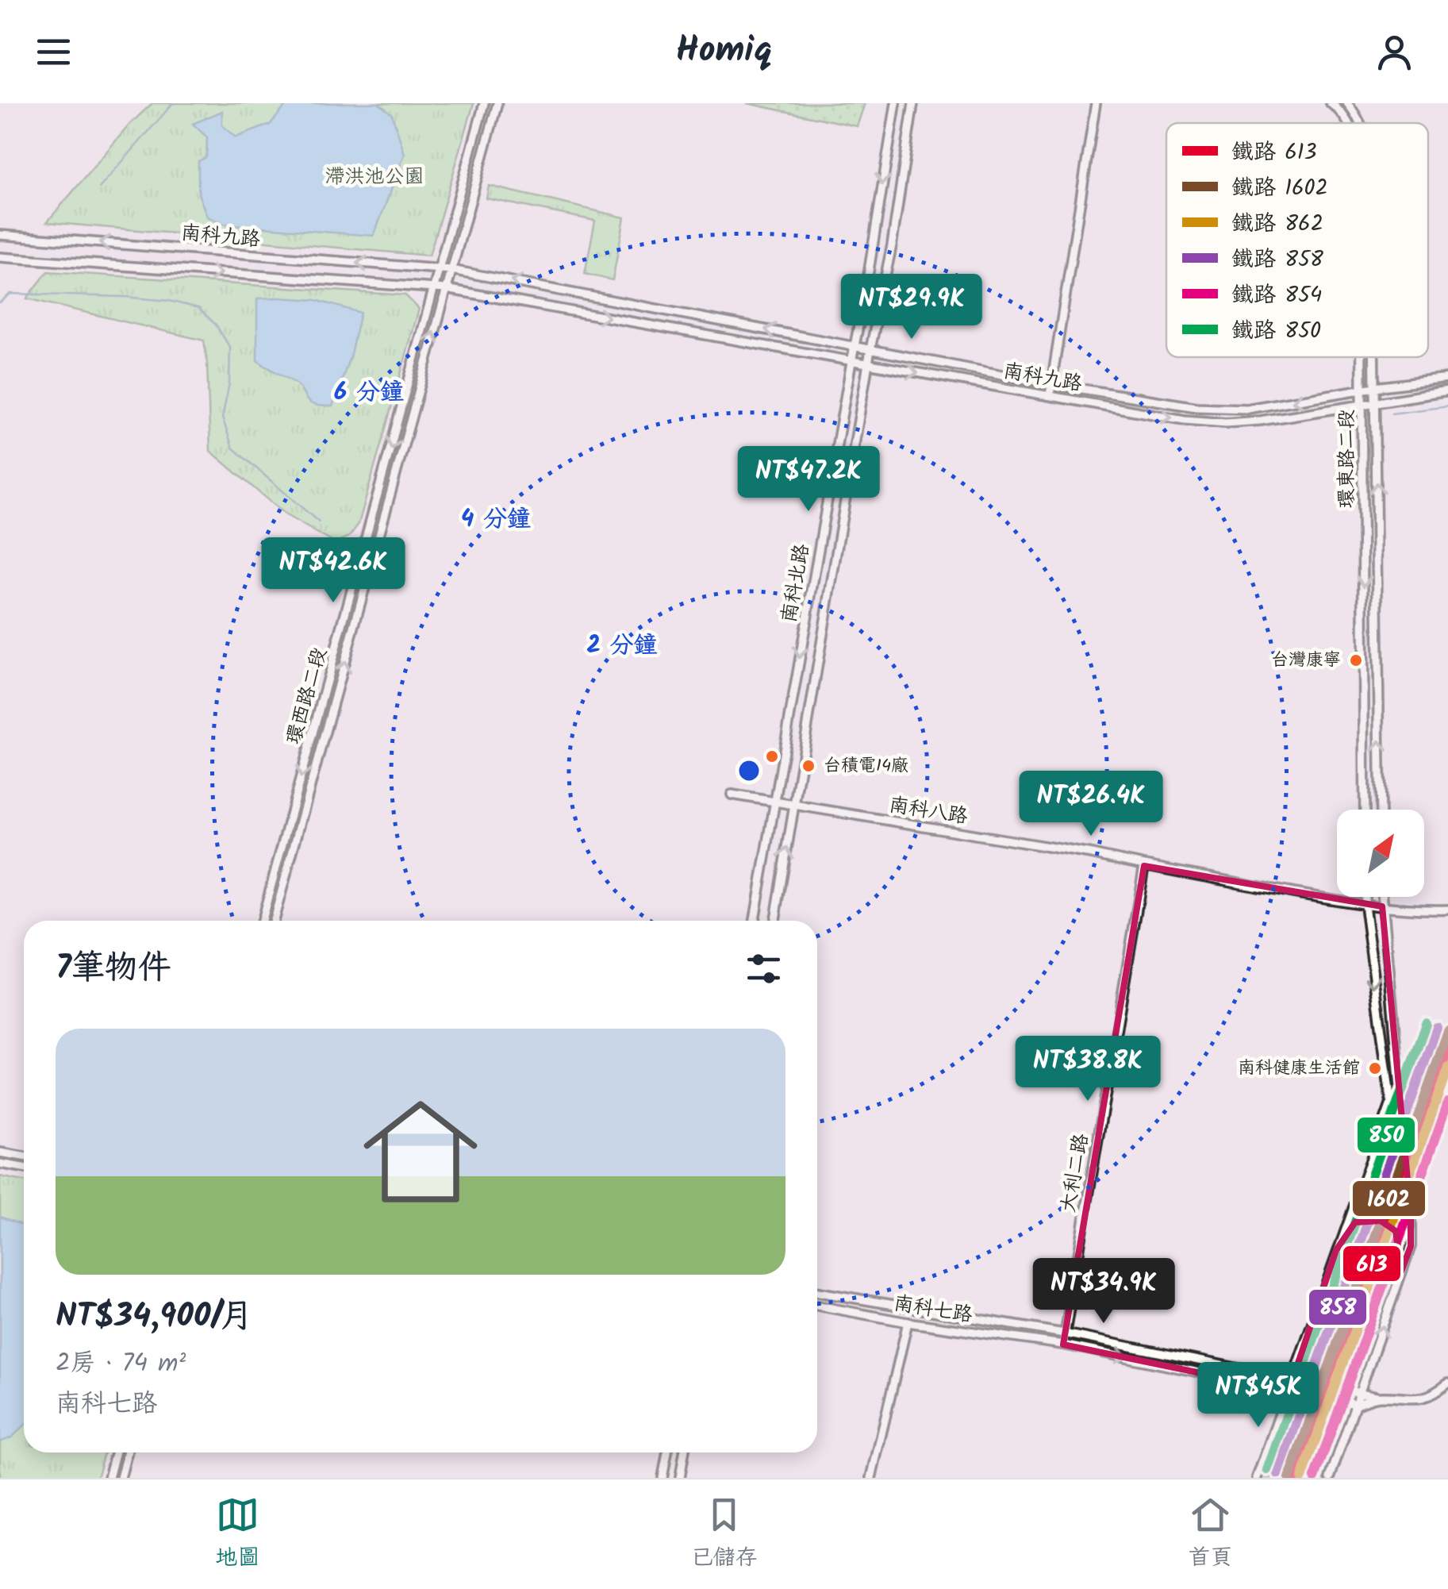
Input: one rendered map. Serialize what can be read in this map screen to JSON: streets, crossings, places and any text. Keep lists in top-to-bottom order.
{
  "streets": {
    "street": [
      "南科九路",
      "環東路二段",
      "南科北路",
      "環西路二段",
      "南科八路",
      "大利二路",
      "南科七路"
    ]
  },
  "crossings": [
    ["南科九路", "環東路二段"],
    ["南科九路", "南科北路"],
    ["南科九路", "環西路二段"],
    ["南科北路", "南科八路"],
    ["南科八路", "大利二路"],
    ["大利二路", "南科七路"]
  ],
  "parks": ["滯洪池公園"],
  "places": ["台灣康寧", "台積電14廠", "南科健康生活館"],
  "lines": [
    "rail line 850",
    "rail line 858",
    "rail line 1602",
    "rail line 613",
    "rail line 862",
    "rail line 854"
  ],
  "legend": [
    "鐵路 613",
    "鐵路 1602",
    "鐵路 862",
    "鐵路 858",
    "鐵路 854",
    "鐵路 850"
  ],
  "north": "top right",
  "page": {
    "header": "Homiq",
    "price": [
      "NT$29.9K",
      "NT$47.2K",
      "NT$42.6K",
      "NT$26.4K",
      "NT$38.8K",
      "NT$34.9K",
      "NT$45K"
    ],
    "heading": "7筆物件",
    "list": [
      {
        "name": "NT$34,900/月",
        "note": "2房 · 74 m² · 南科七路"
      }
    ],
    "tabs": ["地圖", "已儲存", "首頁"]
  },
  "rings": ["6 分鐘", "4 分鐘", "2 分鐘"]
}
